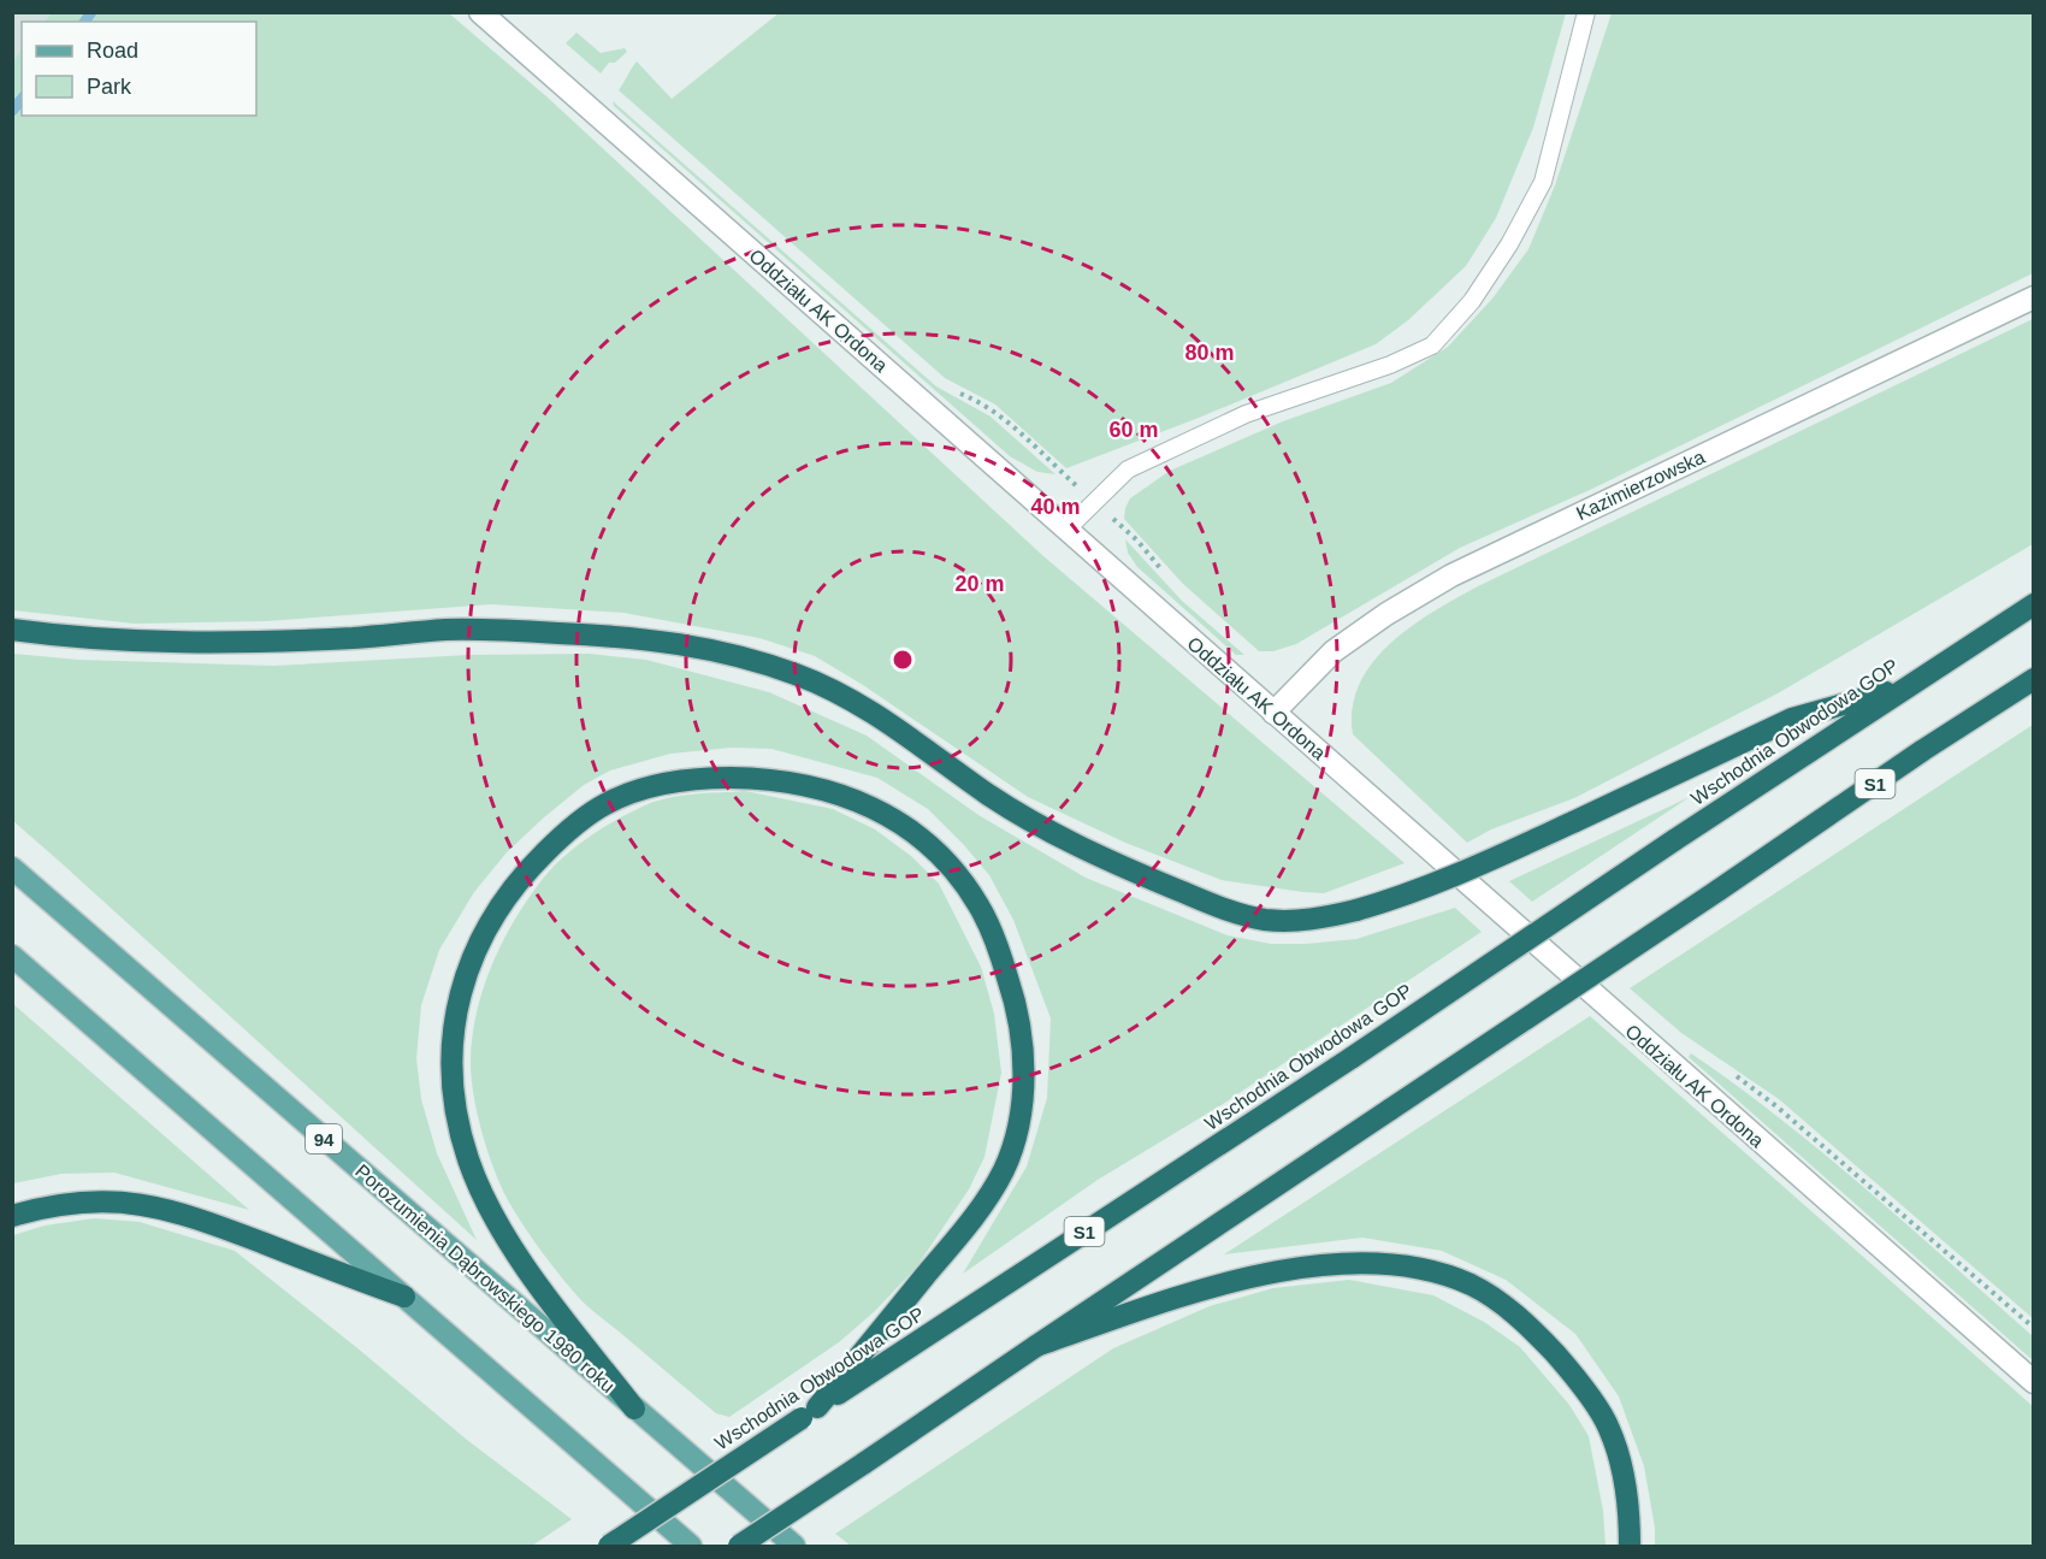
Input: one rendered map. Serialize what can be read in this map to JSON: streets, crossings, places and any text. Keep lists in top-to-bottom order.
{
  "streets": {
    "highway": ["Wschodnia Obwodowa GOP", "S1"],
    "main road": ["94", "Porozumienia Dąbrowskiego 1980 roku"],
    "street": ["Oddziału AK Ordona", "Kazimierzowska"]
  },
  "crossings": [
    ["Oddziału AK Ordona", "Kazimierzowska"]
  ],
  "legend": ["Road", "Park"],
  "rings": [
    "80 m",
    "60 m",
    "40 m",
    "20 m"
  ]
}
